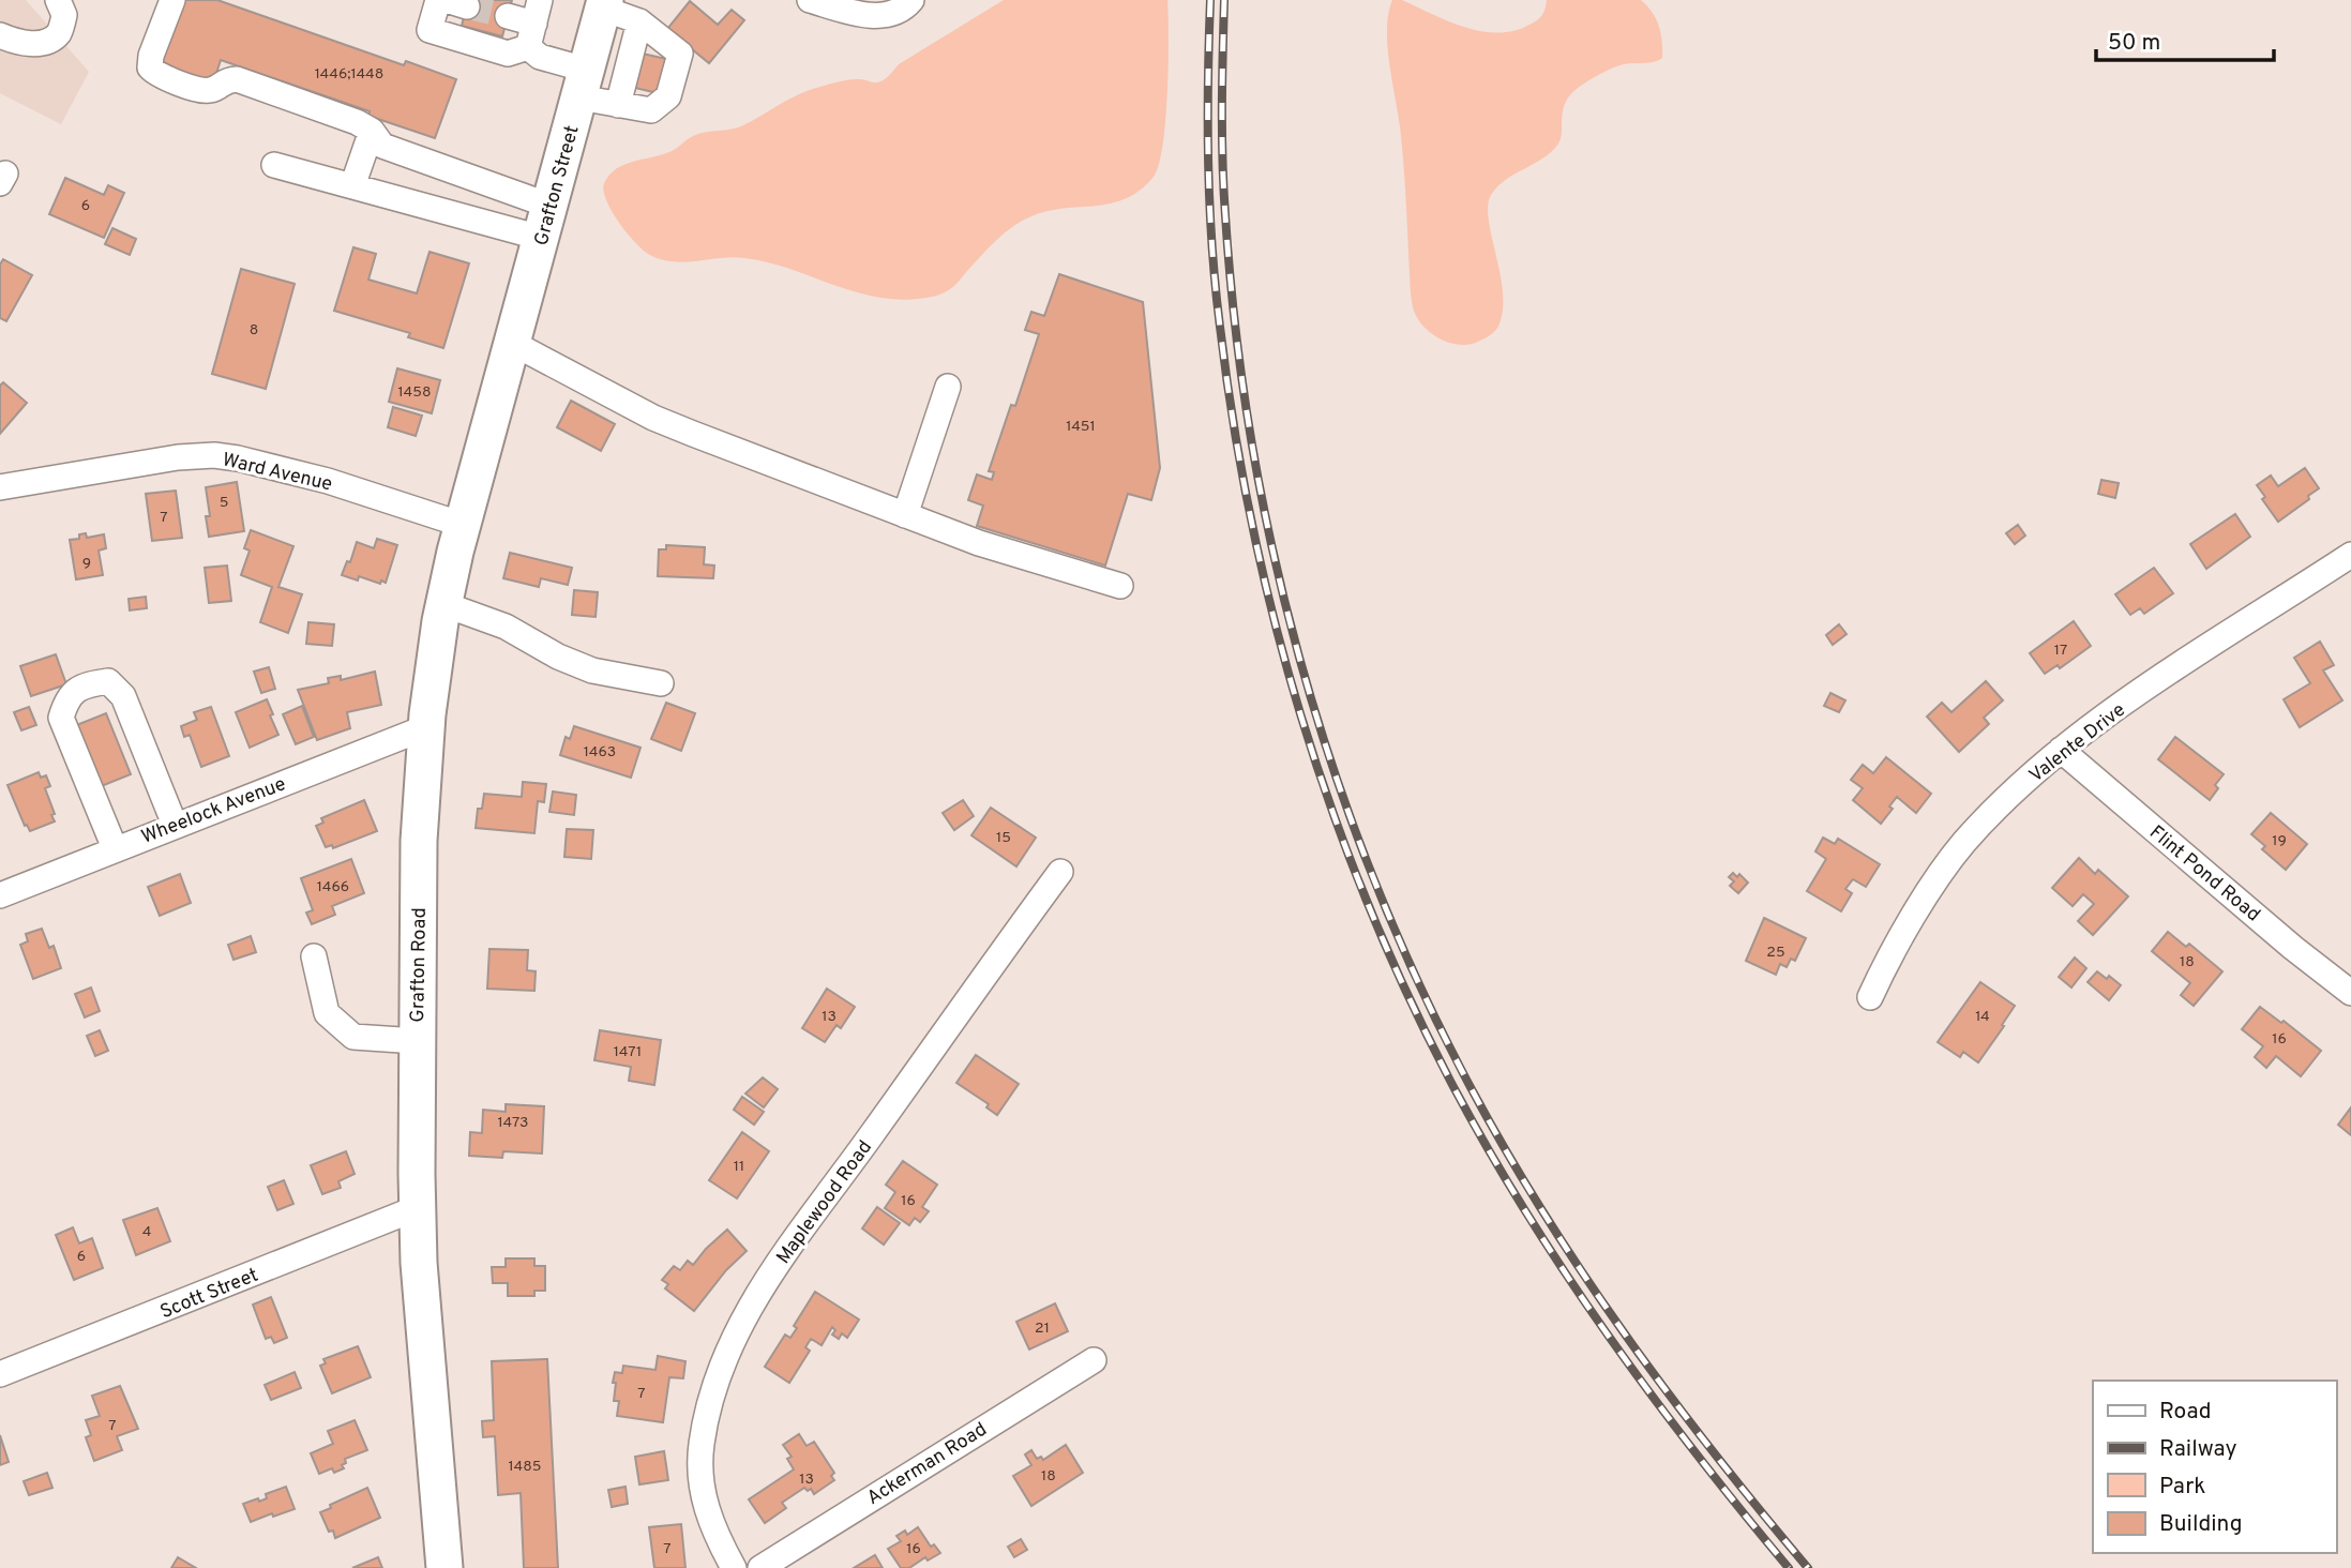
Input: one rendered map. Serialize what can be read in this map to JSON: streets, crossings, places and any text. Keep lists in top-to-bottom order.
{
  "streets": {
    "highway": ["Grafton Street", "Grafton Road"],
    "street": [
      "Ward Avenue",
      "Valente Drive",
      "Wheelock Avenue",
      "Flint Pond Road",
      "Maplewood Road",
      "Scott Street",
      "Ackerman Road"
    ]
  },
  "crossings": [
    ["Grafton Street", "Grafton Road"],
    ["Ward Avenue", "Grafton Road"],
    ["Valente Drive", "Flint Pond Road"],
    ["Wheelock Avenue", "Grafton Road"],
    ["Grafton Road", "Scott Street"]
  ],
  "house_numbers": [
    "1446;1448",
    "6",
    "8",
    "1458",
    "1451",
    "5",
    "7",
    "9",
    "17",
    "1463",
    "15",
    "19",
    "1466",
    "25",
    "18",
    "13",
    "14",
    "16",
    "1471",
    "1473",
    "11",
    "16",
    "4",
    "6",
    "21",
    "7",
    "7",
    "1485",
    "18",
    "13",
    "7",
    "16"
  ],
  "legend": [
    "Road",
    "Railway",
    "Park",
    "Building"
  ],
  "scale_bar": "50 m"
}
